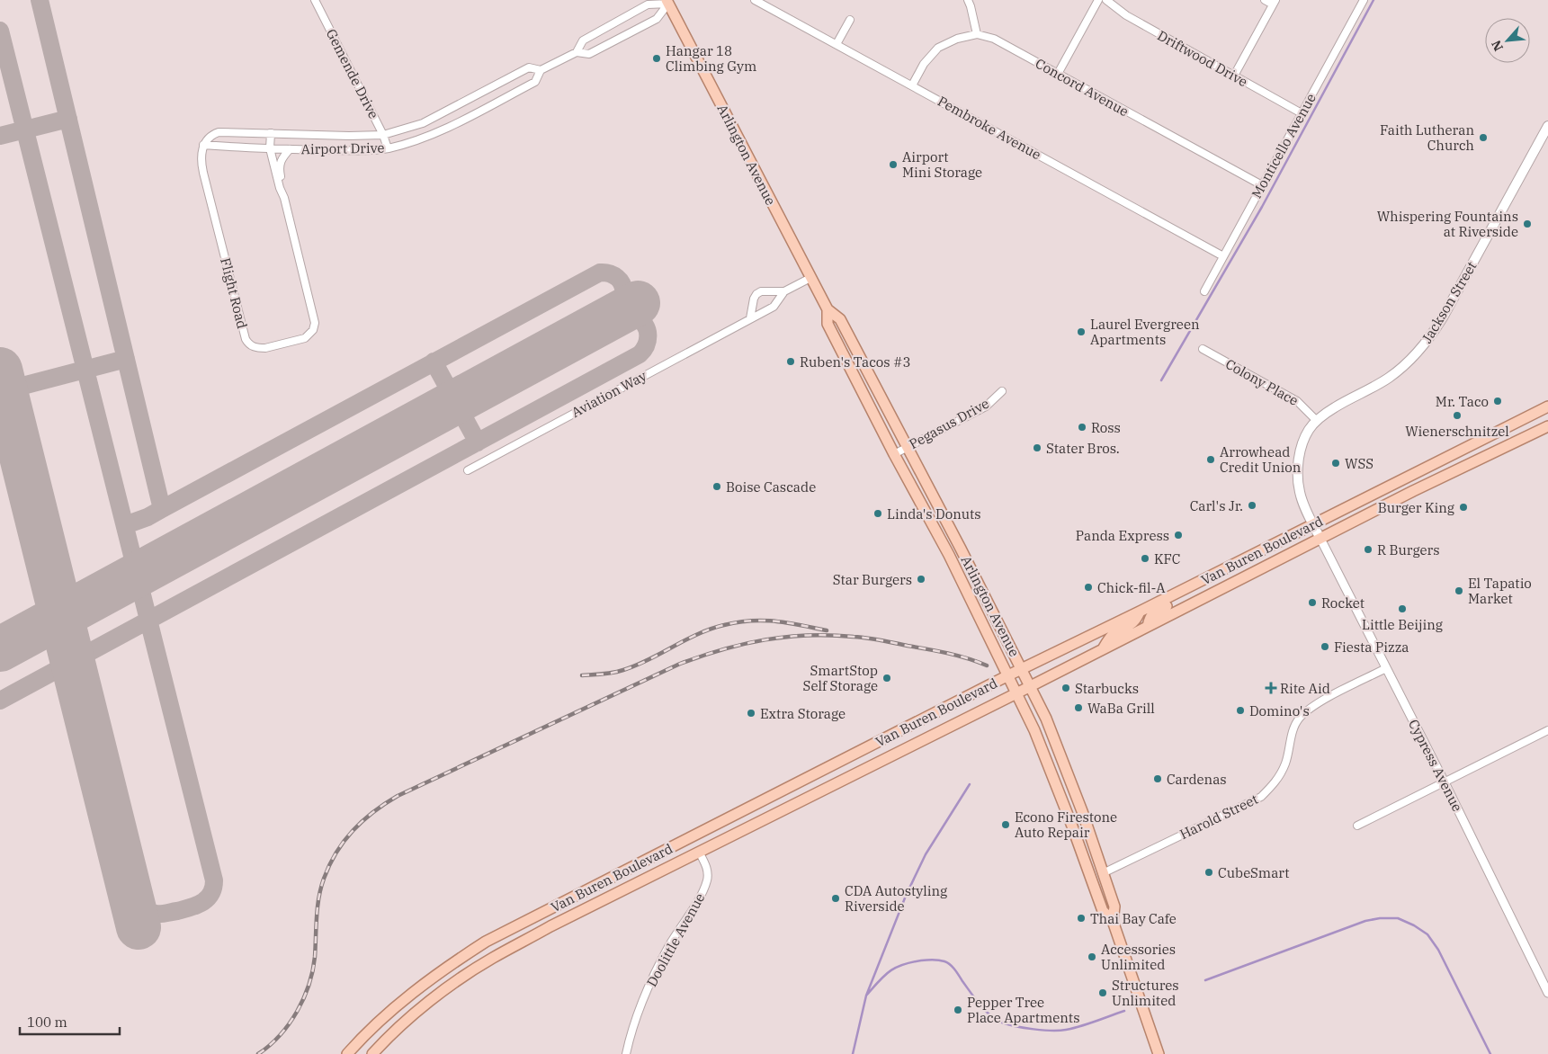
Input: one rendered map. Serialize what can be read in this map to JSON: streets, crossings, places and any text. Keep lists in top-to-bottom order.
{
  "streets": {
    "main road": ["Arlington Avenue", "Jackson Street", "Van Buren Boulevard"],
    "street": [
      "Driftwood Drive",
      "Gemende Drive",
      "Concord Avenue",
      "Pembroke Avenue",
      "Monticello Avenue",
      "Airport Drive",
      "Flight Road",
      "Colony Place",
      "Aviation Way",
      "Pegasus Drive",
      "Cypress Avenue",
      "Harold Street",
      "Doolittle Avenue"
    ]
  },
  "crossings": [
    ["Driftwood Drive", "Monticello Avenue"],
    ["Gemende Drive", "Airport Drive"],
    ["Concord Avenue", "Monticello Avenue"],
    ["Pembroke Avenue", "Monticello Avenue"],
    ["Airport Drive", "Arlington Avenue"],
    ["Airport Drive", "Flight Road"],
    ["Arlington Avenue", "Aviation Way"],
    ["Arlington Avenue", "Pegasus Drive"],
    ["Arlington Avenue", "Van Buren Boulevard"],
    ["Arlington Avenue", "Harold Street"],
    ["Jackson Street", "Colony Place"],
    ["Jackson Street", "Van Buren Boulevard"],
    ["Jackson Street", "Cypress Avenue"],
    ["Van Buren Boulevard", "Cypress Avenue"],
    ["Van Buren Boulevard", "Doolittle Avenue"],
    ["Cypress Avenue", "Harold Street"]
  ],
  "places": {
    "other": [
      "Hangar 18 Climbing Gym",
      "Faith Lutheran Church",
      "Airport Mini Storage",
      "Whispering Fountains at Riverside",
      "Laurel Evergreen Apartments",
      "Ruben's Tacos #3",
      "Mr. Taco",
      "Wienerschnitzel",
      "Ross",
      "Stater Bros.",
      "Arrowhead Credit Union",
      "WSS",
      "Boise Cascade",
      "Carl's Jr.",
      "Burger King",
      "Linda's Donuts",
      "Panda Express",
      "R Burgers",
      "KFC",
      "Star Burgers",
      "Chick-fil-A",
      "El Tapatio Market",
      "Rocket",
      "Little Beijing",
      "Fiesta Pizza",
      "SmartStop Self Storage",
      "Starbucks",
      "WaBa Grill",
      "Domino's",
      "Extra Storage",
      "Cardenas",
      "Econo Firestone Auto Repair",
      "CubeSmart",
      "CDA Autostyling Riverside",
      "Thai Bay Cafe",
      "Accessories Unlimited",
      "Structures Unlimited",
      "Pepper Tree Place Apartments"
    ],
    "health": ["Rite Aid"]
  },
  "scale_bar": "100 m",
  "north": "bottom left"
}
